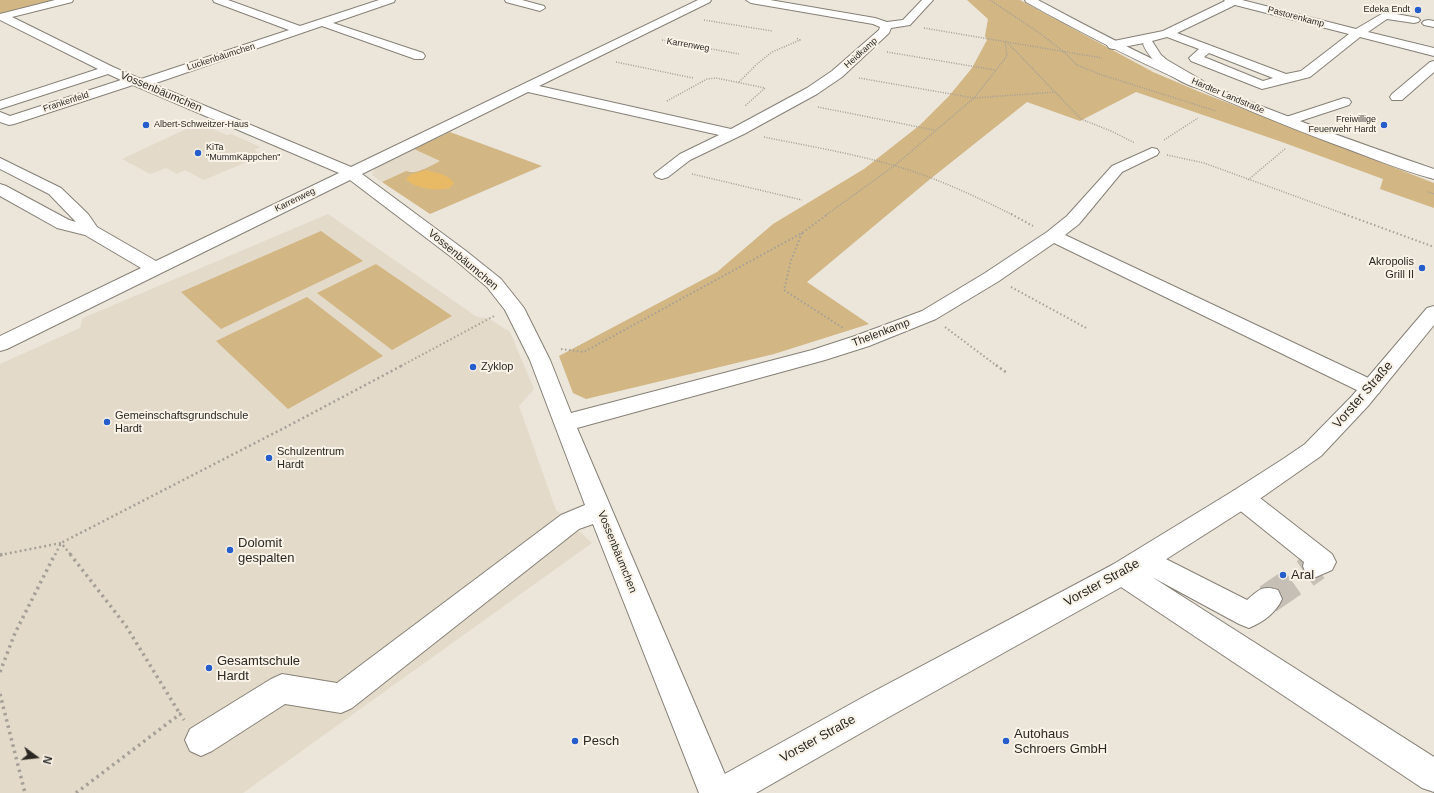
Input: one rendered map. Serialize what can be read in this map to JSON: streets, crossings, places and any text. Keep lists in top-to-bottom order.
{
  "streets": {
    "street": [
      "Pastorenkamp",
      "Karrenweg",
      "Heidkamp",
      "Luckenbäumchen",
      "Vossenbäumchen",
      "Hardter Landstraße",
      "Frankenfeld",
      "Thelenkamp",
      "Vorster Straße"
    ]
  },
  "crossings": [
    ["Pastorenkamp", "Hardter Landstraße"],
    ["Karrenweg", "Vossenbäumchen"],
    ["Luckenbäumchen", "Vossenbäumchen"],
    ["Luckenbäumchen", "Frankenfeld"],
    ["Vossenbäumchen", "Frankenfeld"],
    ["Vossenbäumchen", "Thelenkamp"]
  ],
  "places": [
    "Edeka Endt",
    "Albert-Schweitzer-Haus",
    "Freiwillige Feuerwehr Hardt",
    "KiTa \"MummKäppchen\"",
    "Akropolis Grill II",
    "Zyklop",
    "Gemeinschaftsgrundschule Hardt",
    "Schulzentrum Hardt",
    "Dolomit gespalten",
    "Aral",
    "Gesamtschule Hardt",
    "Pesch",
    "Autohaus Schroers GmbH"
  ],
  "north": "right"
}
